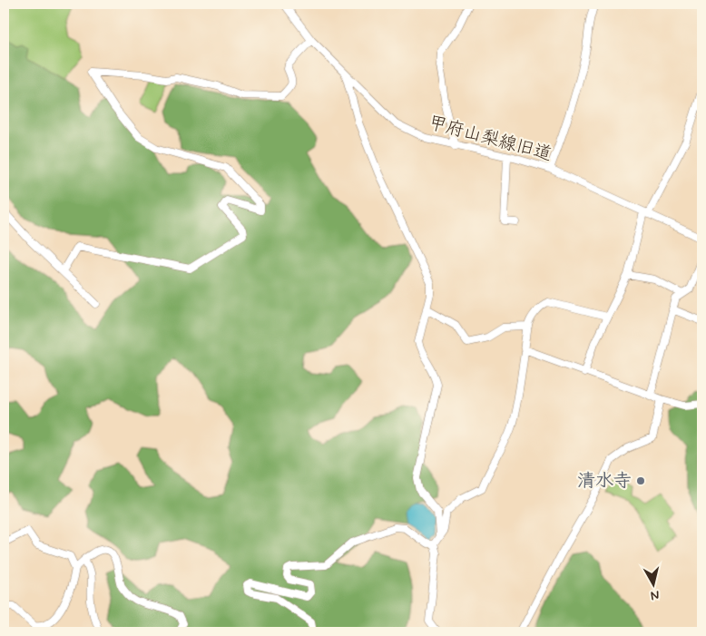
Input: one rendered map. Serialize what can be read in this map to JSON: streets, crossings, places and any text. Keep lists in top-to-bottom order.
{
  "streets": {
    "street": ["甲府山梨線旧道"]
  },
  "places": ["清水寺"],
  "north": "bottom"
}
